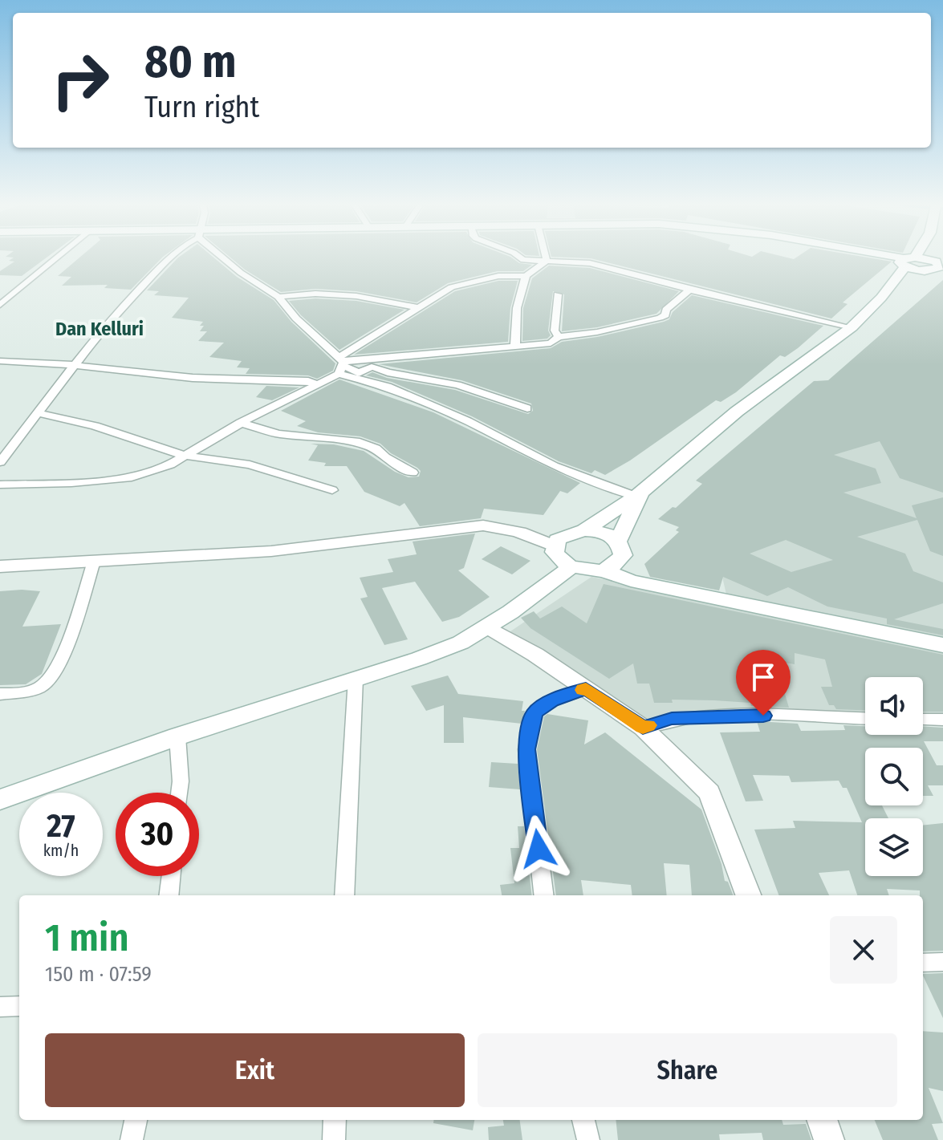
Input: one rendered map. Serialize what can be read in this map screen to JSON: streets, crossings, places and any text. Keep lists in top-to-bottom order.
{
  "districts": ["Dan Kelluri"],
  "page": {
    "turn": ["80 m", "Turn right"],
    "speed": "27 km/h",
    "limit": "30",
    "heading": ["1 min", "150 m · 07:59"],
    "buttons": ["Exit", "Share"]
  }
}
